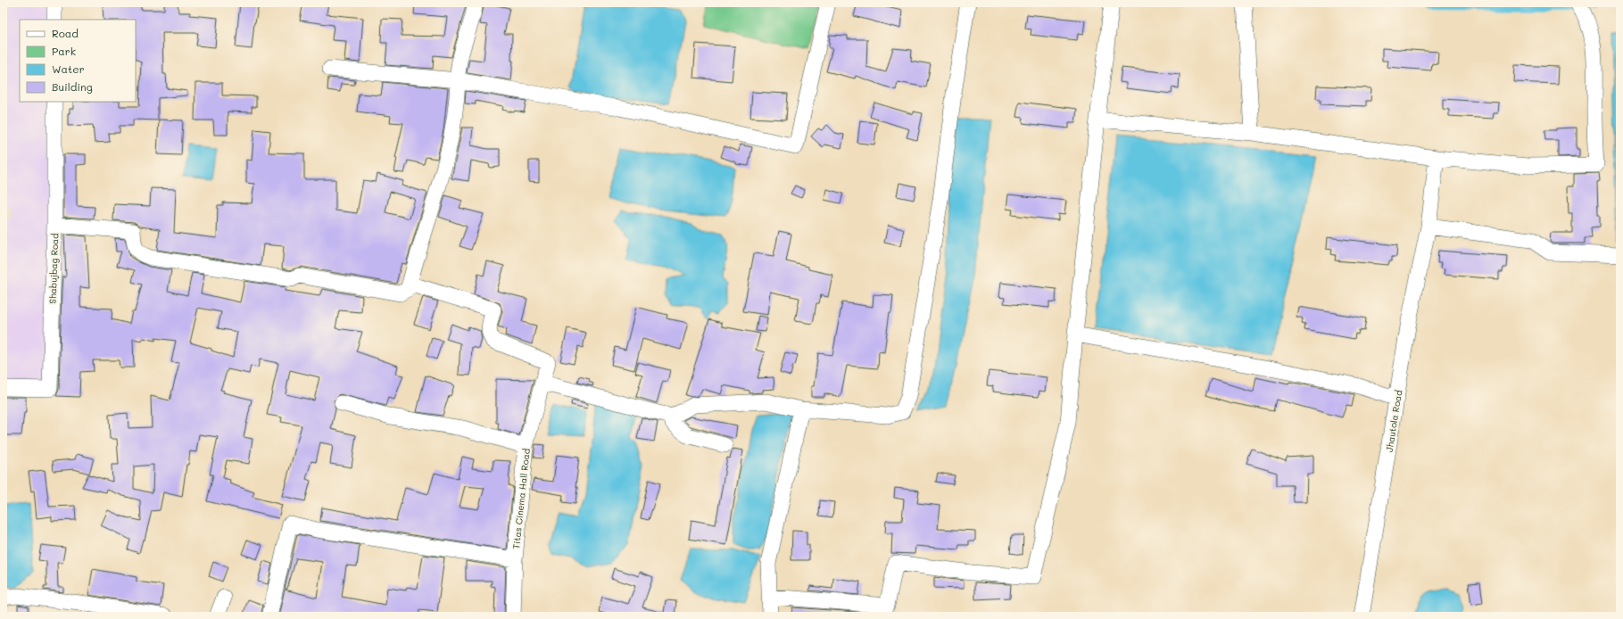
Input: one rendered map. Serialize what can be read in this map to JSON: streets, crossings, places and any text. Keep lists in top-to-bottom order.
{
  "streets": {
    "street": ["Shabujbag Road", "Jhautola Road", "Titas Cinema Hall Road"]
  },
  "legend": [
    "Road",
    "Park",
    "Water",
    "Building"
  ]
}
